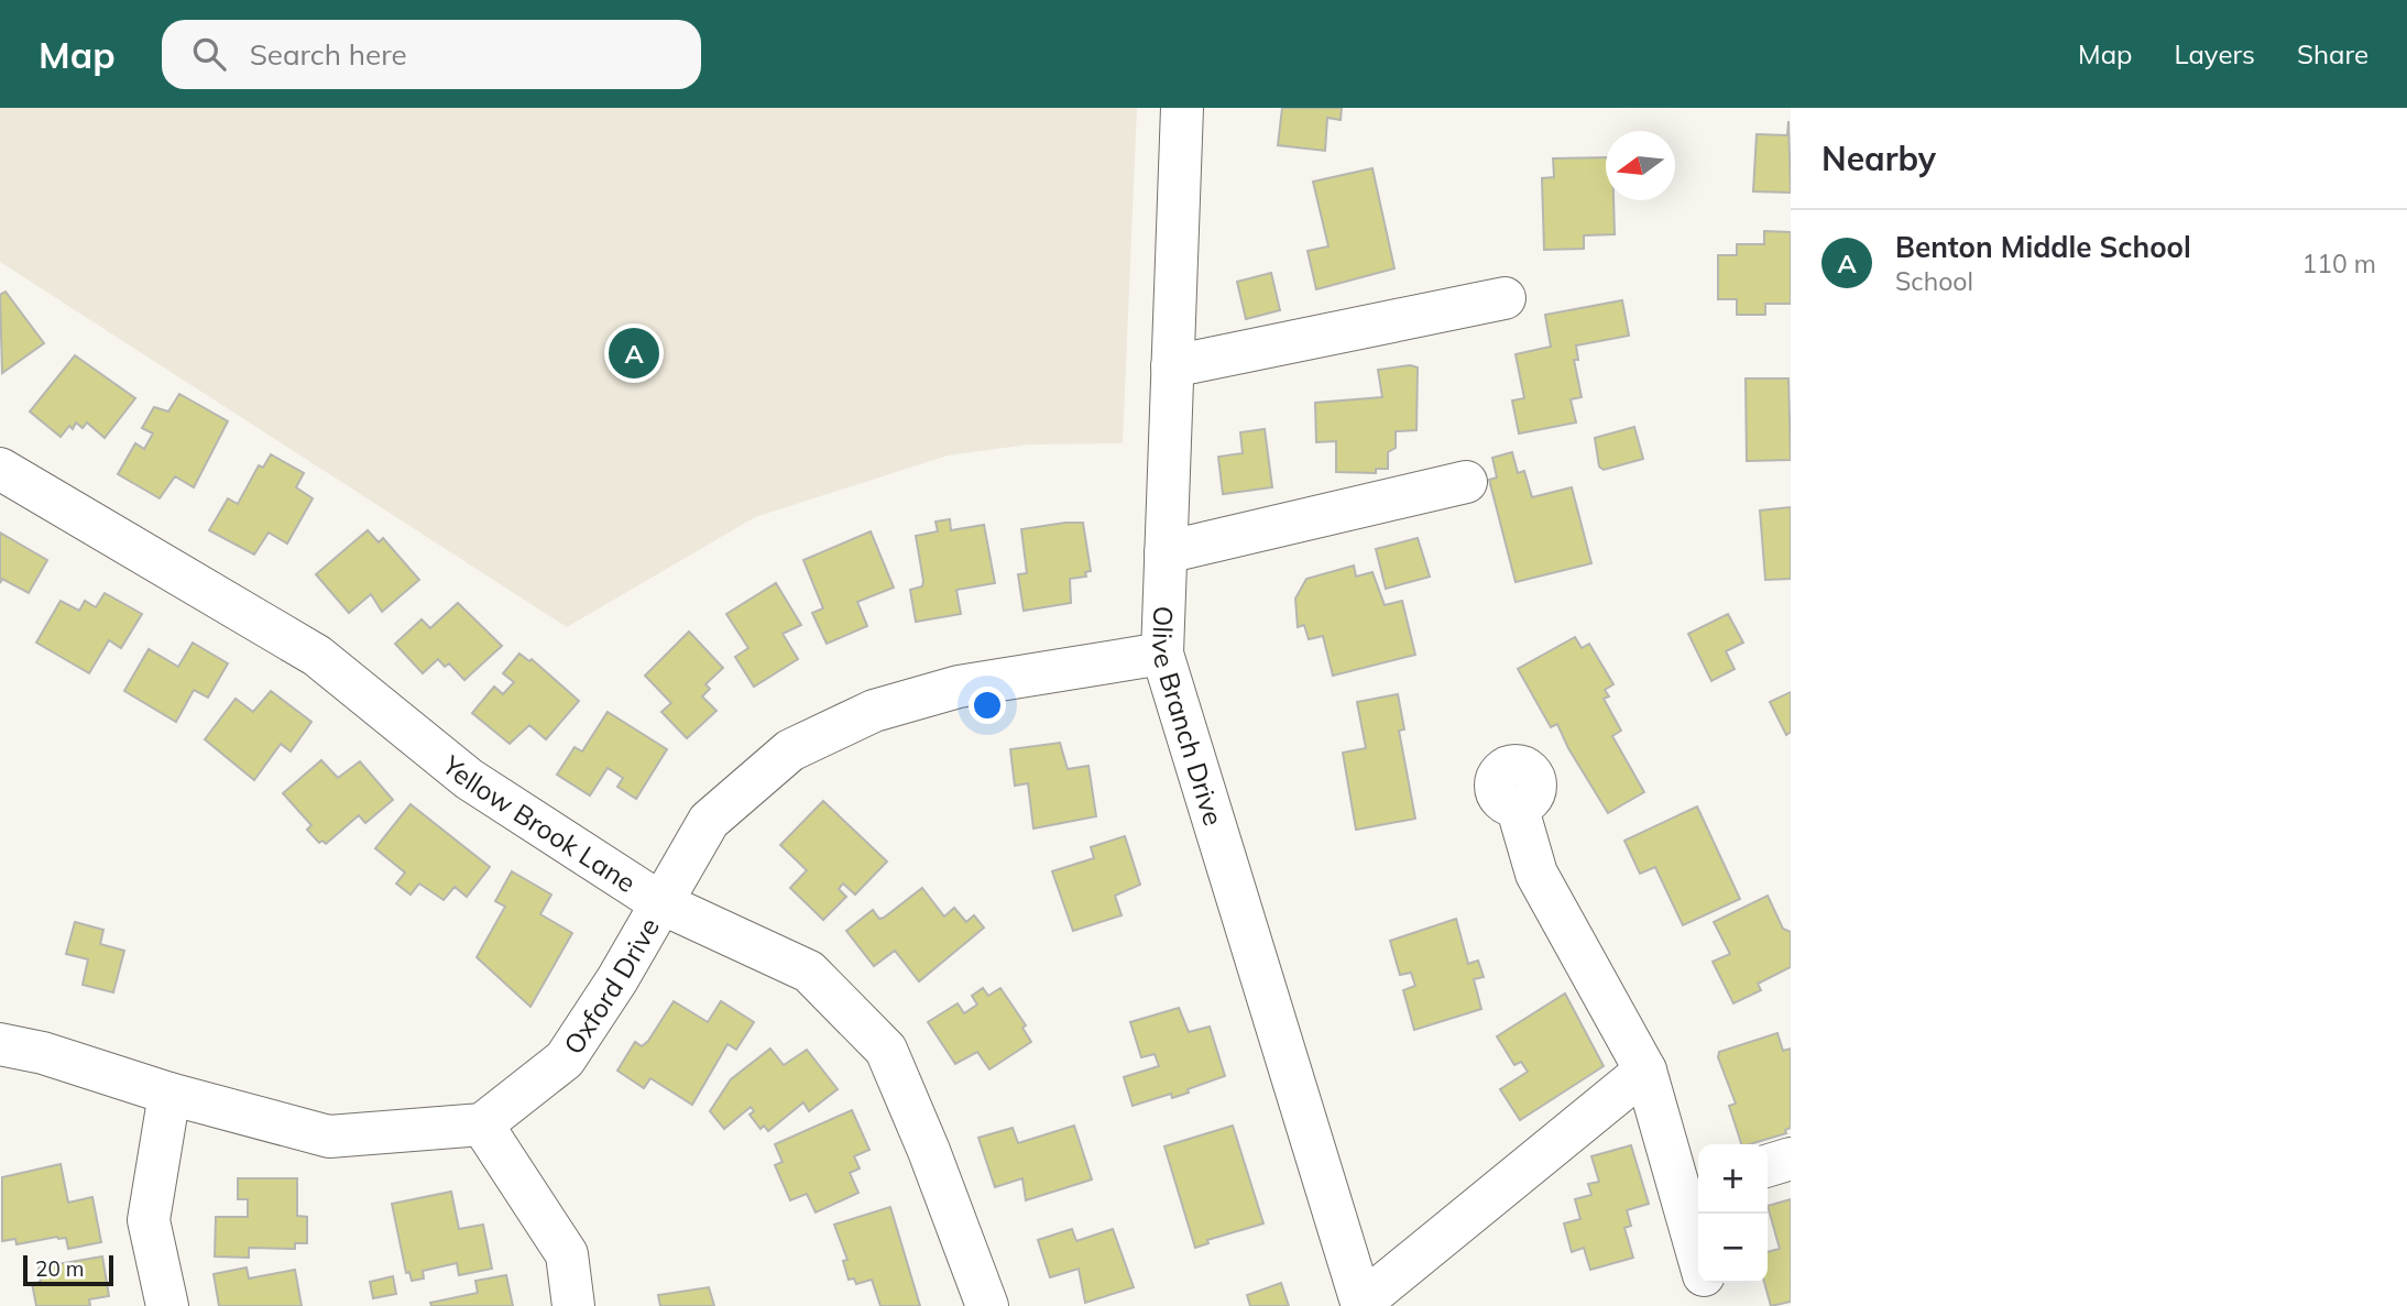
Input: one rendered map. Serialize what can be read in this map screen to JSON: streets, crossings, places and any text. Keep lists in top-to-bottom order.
{
  "streets": {
    "street": ["Olive Branch Drive", "Yellow Brook Lane", "Oxford Drive"]
  },
  "crossings": [
    ["Olive Branch Drive", "Oxford Drive"],
    ["Yellow Brook Lane", "Oxford Drive"]
  ],
  "scale_bar": "20 m",
  "north": "left",
  "page": {
    "header": "Map",
    "search": "Search here",
    "nav": ["Map", "Layers", "Share"],
    "heading": "Nearby",
    "list": [
      {
        "mark": "A",
        "name": "Benton Middle School",
        "note": "School",
        "value": "110 m"
      }
    ],
    "pins": "A",
    "map_buttons": ["+", "−"],
    "scale": "20 m"
  }
}
